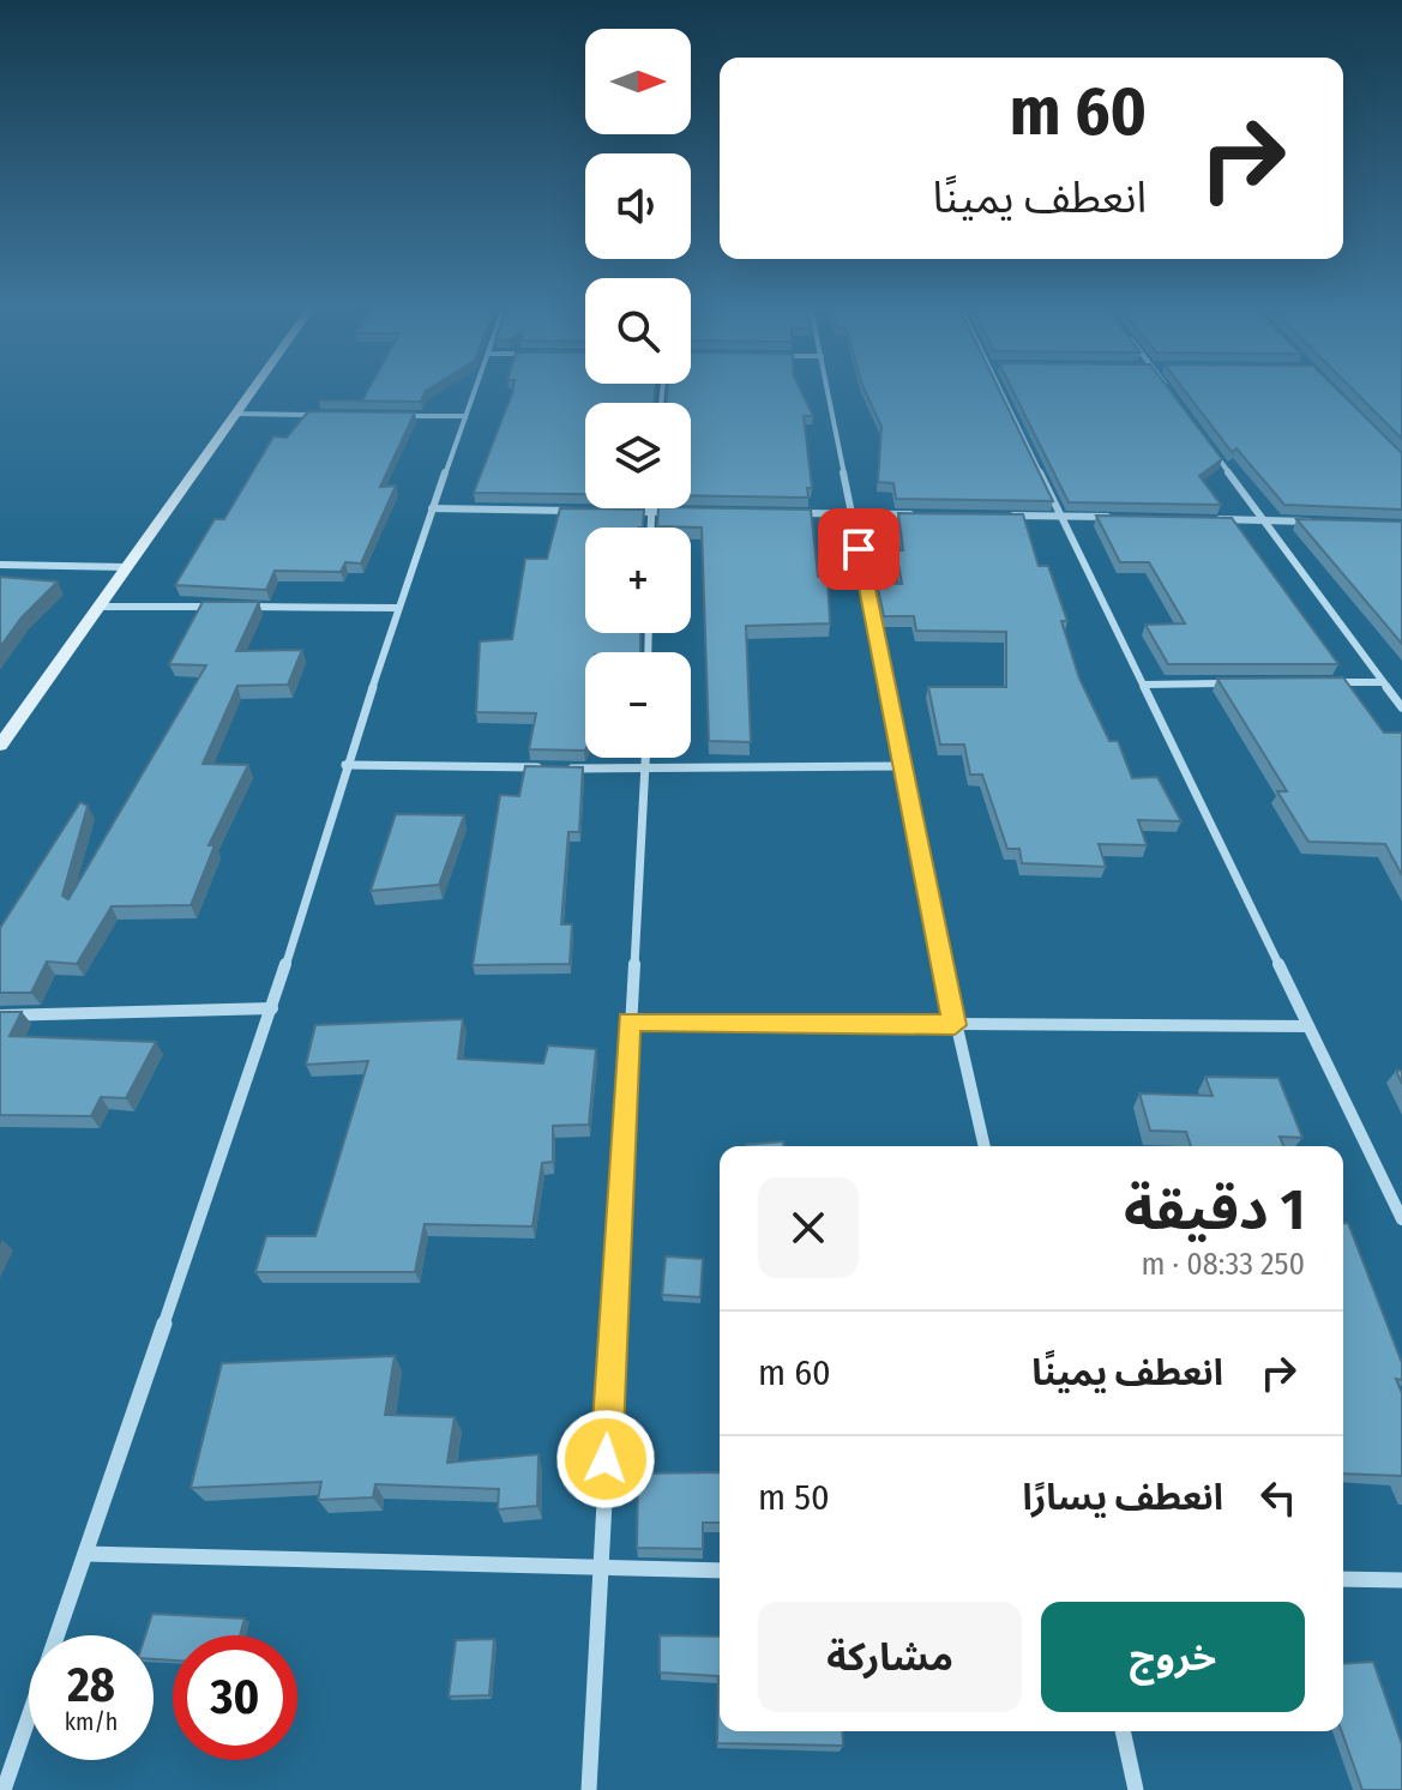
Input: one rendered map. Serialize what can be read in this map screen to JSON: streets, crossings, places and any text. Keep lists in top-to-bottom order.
{
  "north": "right",
  "page": {
    "map_buttons": ["+", "−"],
    "turn": ["60 m", "انعطف يمينًا"],
    "heading": ["1 دقيقة", "250 m · 08:33"],
    "list": [
      {
        "name": "انعطف يمينًا",
        "value": "60 m"
      },
      {
        "name": "انعطف يسارًا",
        "value": "50 m"
      }
    ],
    "buttons": ["خروج", "مشاركة"],
    "speed": "28 km/h",
    "limit": "30"
  }
}
